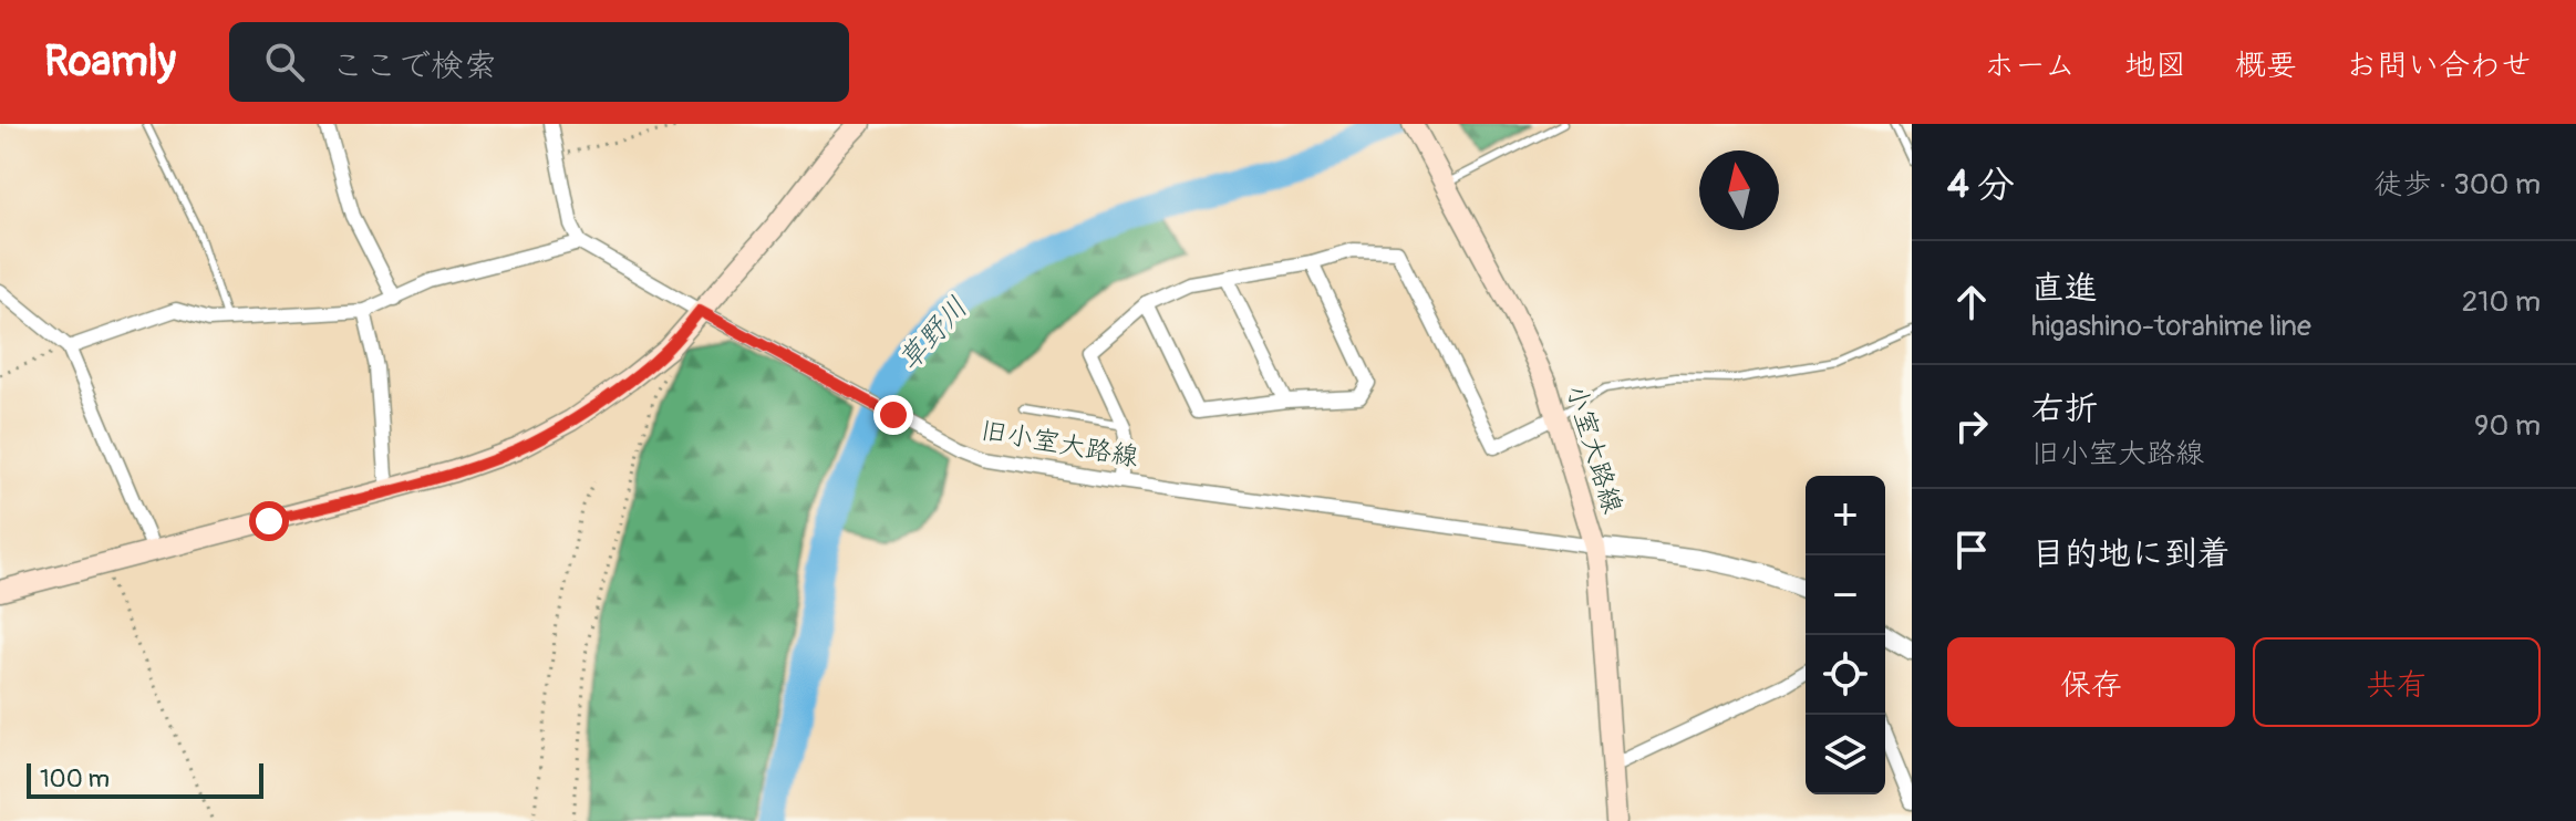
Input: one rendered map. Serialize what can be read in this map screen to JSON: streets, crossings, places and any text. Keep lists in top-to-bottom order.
{
  "streets": {
    "main road": ["小室大路線"],
    "street": ["旧小室大路線"]
  },
  "crossings": [
    ["旧小室大路線", "小室大路線"]
  ],
  "water": ["草野川"],
  "scale_bar": "100 m",
  "north": "top",
  "page": {
    "header": "Roamly",
    "search": "ここで検索",
    "nav": [
      "ホーム",
      "地図",
      "概要",
      "お問い合わせ"
    ],
    "heading": ["4 分", "徒歩 · 300 m"],
    "list": [
      ["直進", "higashino-torahime line", "210 m"],
      ["右折", "旧小室大路線", "90 m"],
      "目的地に到着"
    ],
    "map_buttons": ["+", "−"],
    "buttons": ["保存", "共有"],
    "scale": "100 m"
  }
}
